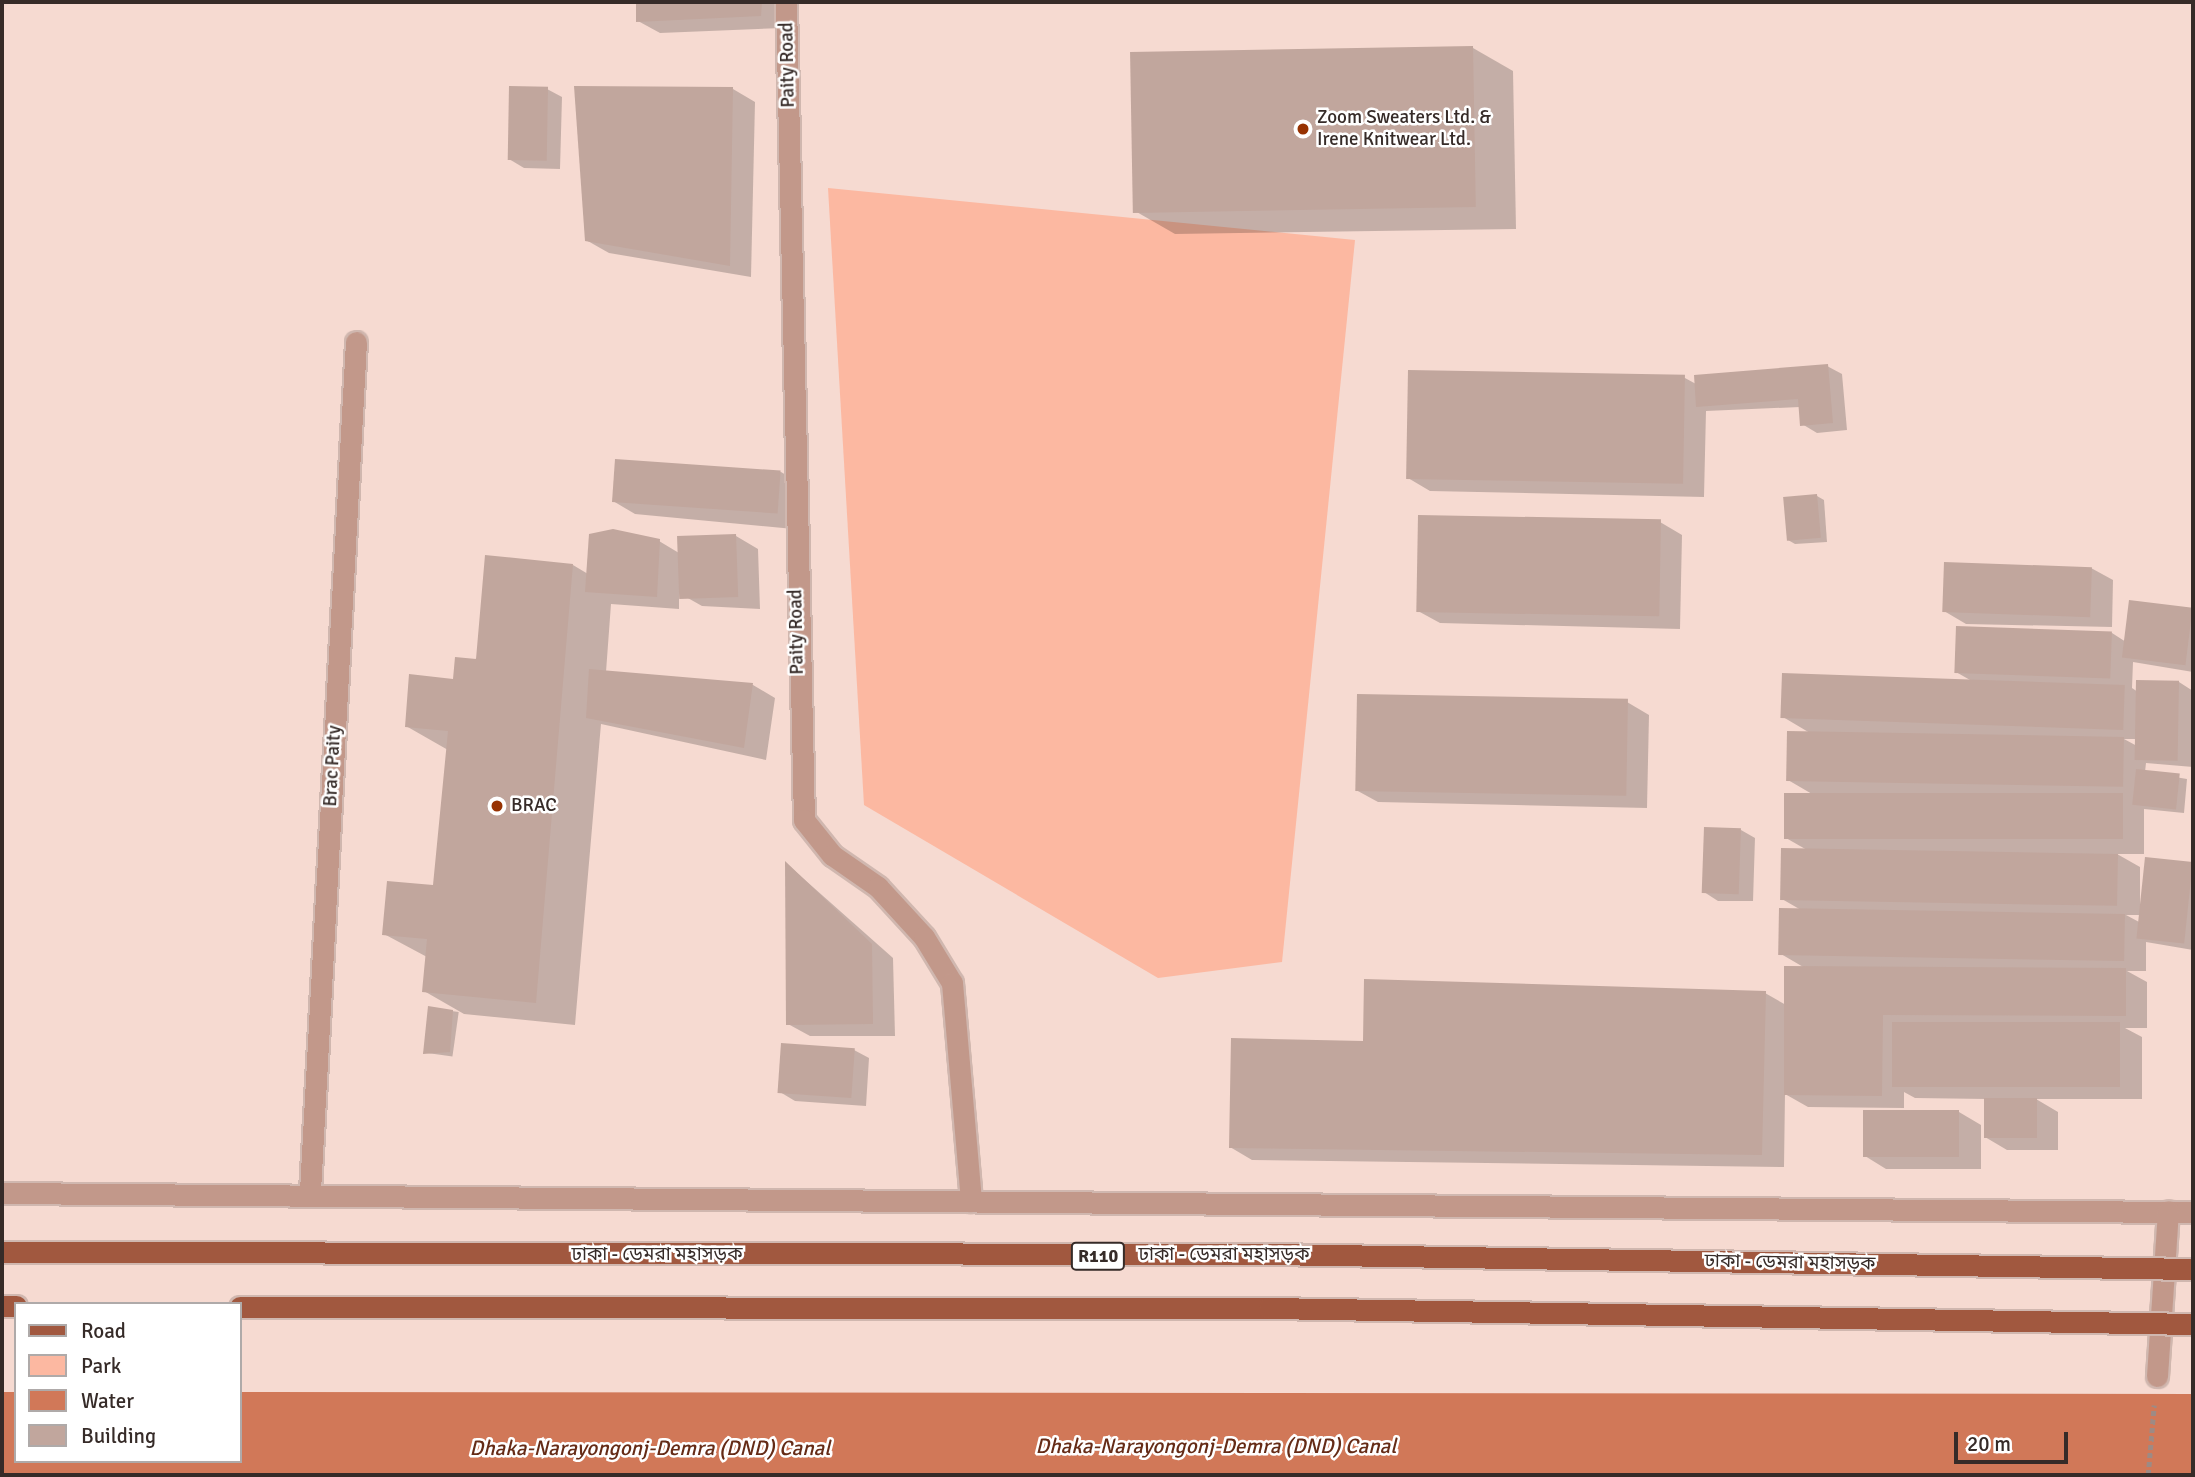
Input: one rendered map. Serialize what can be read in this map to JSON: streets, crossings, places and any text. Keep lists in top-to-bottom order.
{
  "streets": {
    "main road": ["ঢাকা - ডেমরা মহাসড়ক", "R110"],
    "street": ["Paity Road", "Brac Paity"]
  },
  "water": ["Dhaka-Narayongonj-Demra (DND) Canal"],
  "places": ["Zoom Sweaters Ltd. & Irene Knitwear Ltd.", "BRAC"],
  "legend": [
    "Road",
    "Park",
    "Water",
    "Building"
  ],
  "scale_bar": "20 m"
}
